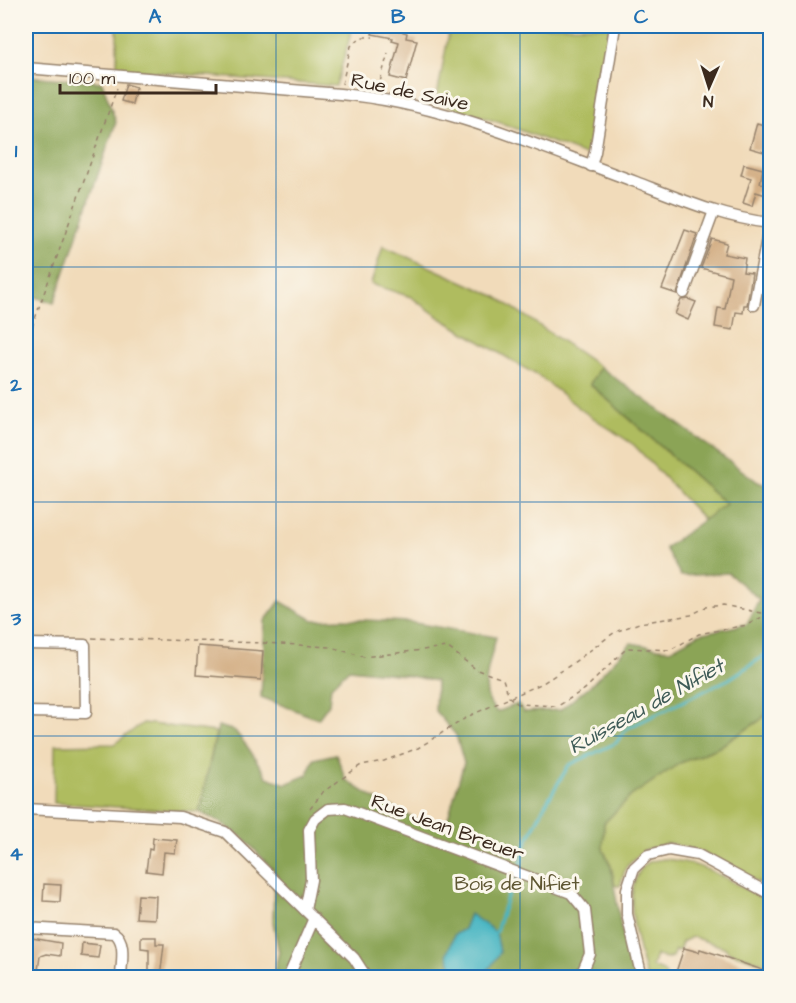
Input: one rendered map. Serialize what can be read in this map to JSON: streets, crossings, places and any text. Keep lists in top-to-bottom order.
{
  "streets": {
    "street": ["Rue de Saive", "Rue Jean Breuer"]
  },
  "water": ["Ruisseau de Nifiet"],
  "parks": ["Bois de Nifiet"],
  "scale_bar": "100 m",
  "north": "bottom",
  "grid": {
    "columns": ["A", "B", "C"],
    "rows": [
      "1",
      "2",
      "3",
      "4"
    ]
  }
}
